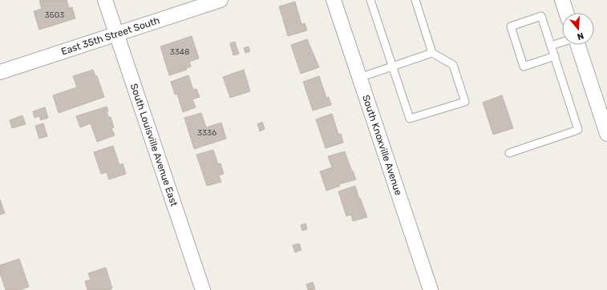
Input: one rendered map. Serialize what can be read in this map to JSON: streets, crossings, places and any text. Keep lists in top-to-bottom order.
{
  "streets": {
    "street": ["East 35th Street South", "South Louisville Avenue East", "South Knoxville Avenue"]
  },
  "crossings": [
    ["East 35th Street South", "South Louisville Avenue East"]
  ],
  "house_numbers": ["3503", "3348", "3336"],
  "north": "bottom"
}
